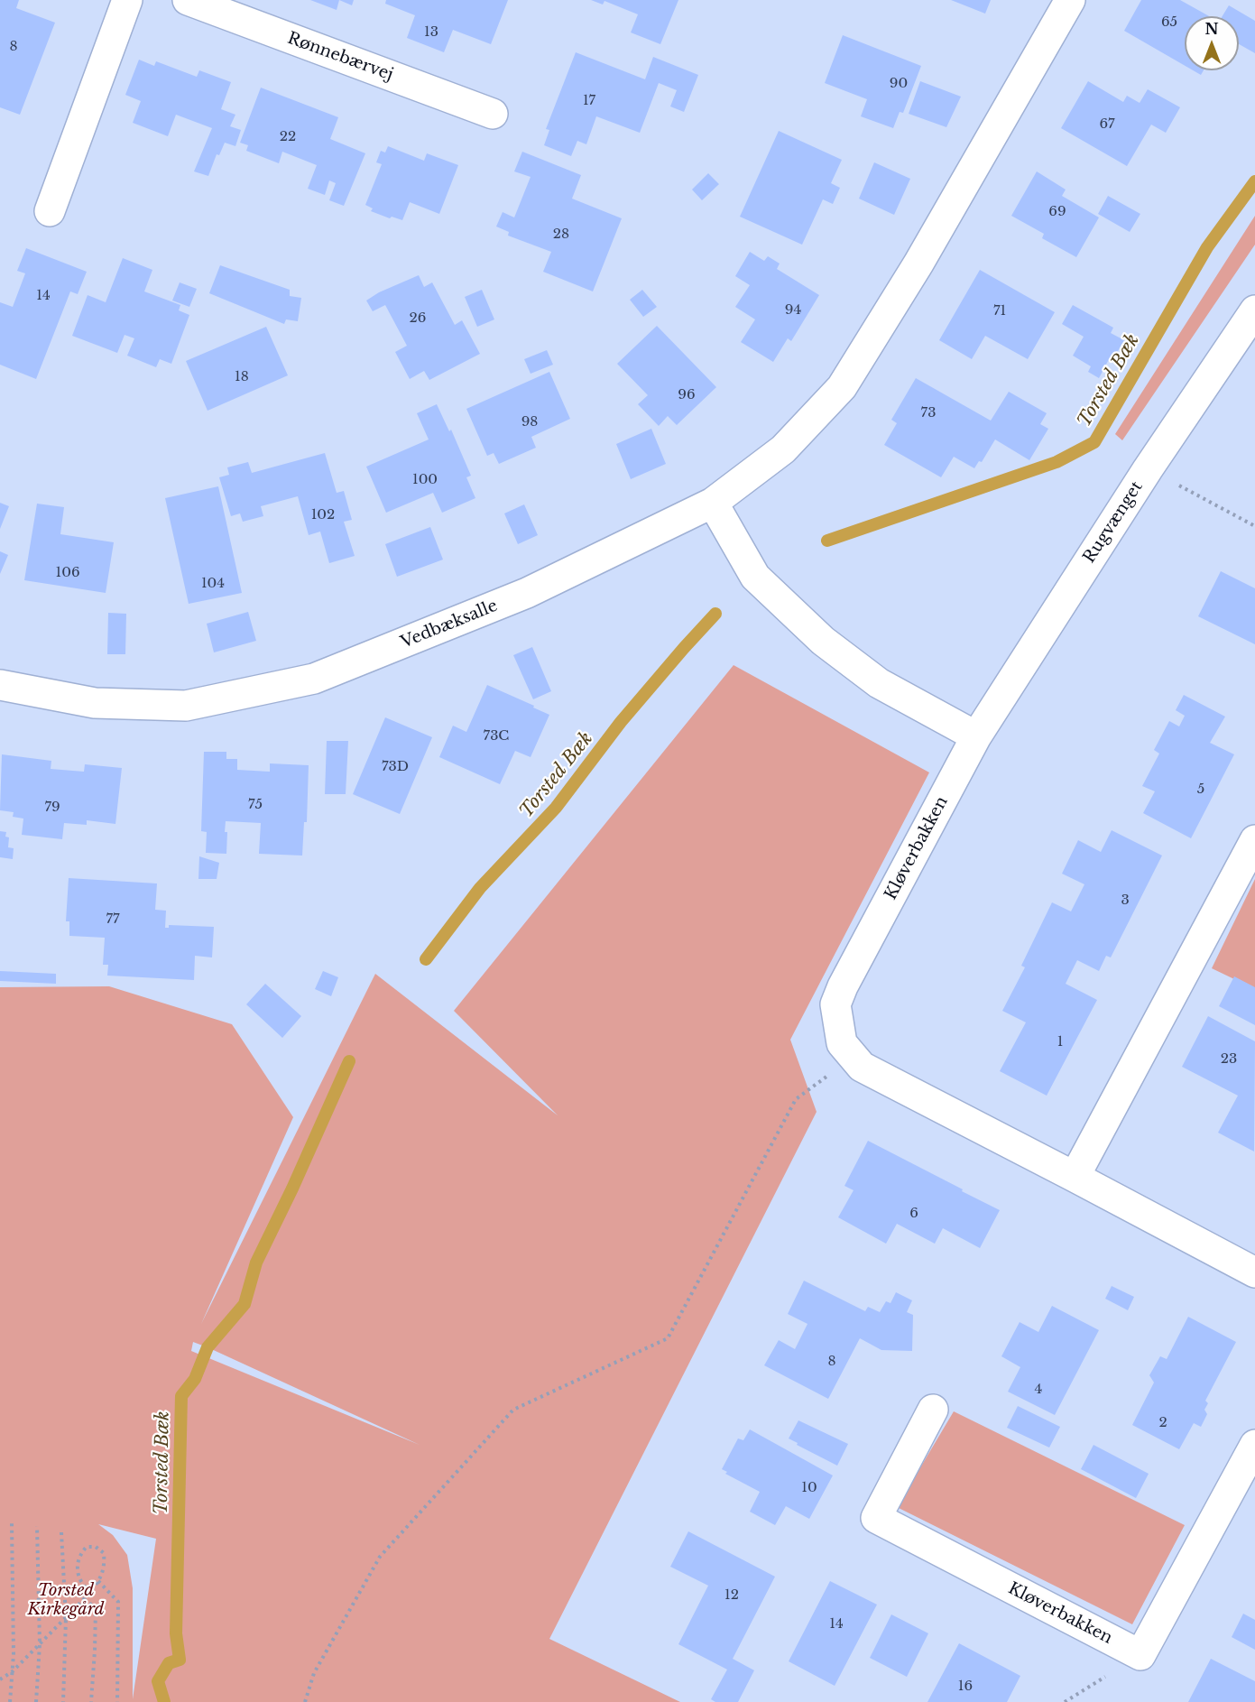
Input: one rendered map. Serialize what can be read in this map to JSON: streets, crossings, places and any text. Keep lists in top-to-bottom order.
{
  "streets": {
    "street": [
      "Rønnebærvej",
      "Rugvænget",
      "Vedbæksalle",
      "Kløverbakken"
    ]
  },
  "crossings": [
    ["Rugvænget", "Kløverbakken"]
  ],
  "water": ["Torsted Bæk"],
  "parks": ["Torsted Kirkegård"],
  "house_numbers": [
    "65",
    "13",
    "8",
    "90",
    "17",
    "67",
    "22",
    "69",
    "28",
    "14",
    "94",
    "71",
    "26",
    "18",
    "96",
    "73",
    "98",
    "100",
    "102",
    "106",
    "104",
    "73C",
    "73D",
    "5",
    "75",
    "79",
    "3",
    "77",
    "1",
    "23",
    "6",
    "8",
    "4",
    "2",
    "10",
    "12",
    "14",
    "16"
  ],
  "north": "top"
}
